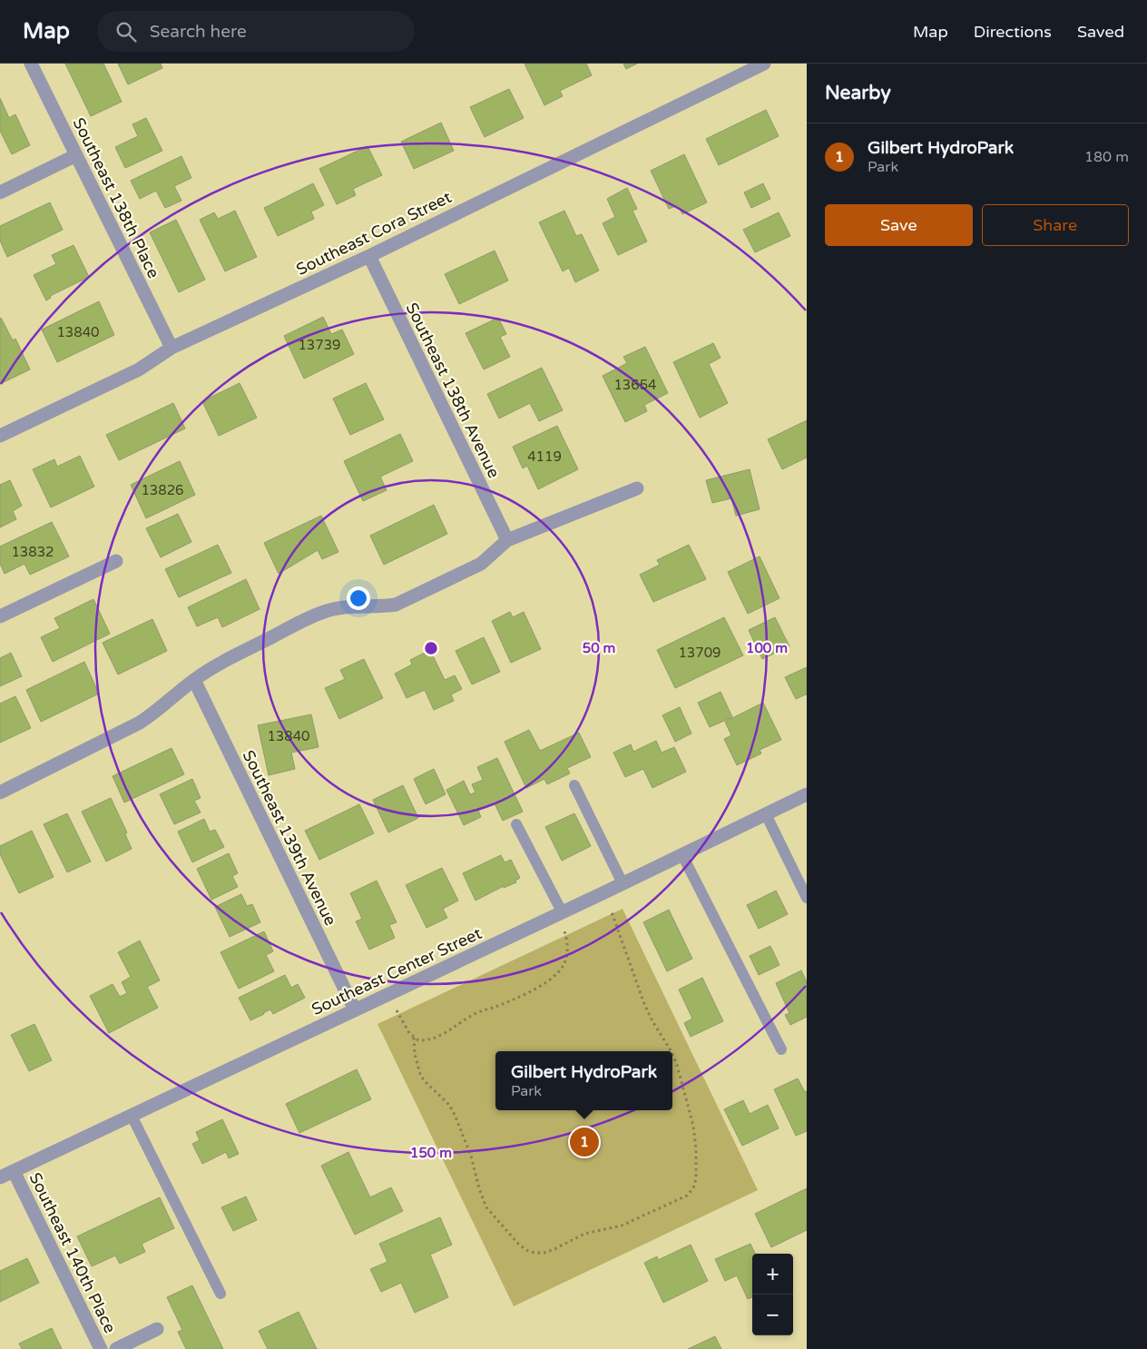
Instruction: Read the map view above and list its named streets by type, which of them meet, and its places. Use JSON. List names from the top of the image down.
{
  "streets": {
    "street": [
      "Southeast 138th Place",
      "Southeast Cora Street",
      "Southeast 138th Avenue",
      "Southeast 139th Avenue",
      "Southeast Center Street",
      "Southeast 140th Place"
    ]
  },
  "crossings": [
    ["Southeast 138th Place", "Southeast Cora Street"],
    ["Southeast Cora Street", "Southeast 138th Avenue"],
    ["Southeast 139th Avenue", "Southeast Center Street"],
    ["Southeast Center Street", "Southeast 140th Place"]
  ],
  "house_numbers": [
    "13840",
    "13739",
    "13654",
    "4119",
    "13826",
    "13832",
    "13709",
    "13840"
  ],
  "page": {
    "header": "Map",
    "search": "Search here",
    "nav": ["Map", "Directions", "Saved"],
    "heading": "Nearby",
    "list": [
      {
        "mark": "1",
        "name": "Gilbert HydroPark",
        "note": "Park",
        "value": "180 m"
      }
    ],
    "buttons": ["Save", "Share"],
    "popup": ["Gilbert HydroPark", "Park"],
    "pins": "1",
    "map_buttons": ["+", "−"]
  },
  "rings": ["50 m", "100 m", "150 m"]
}
